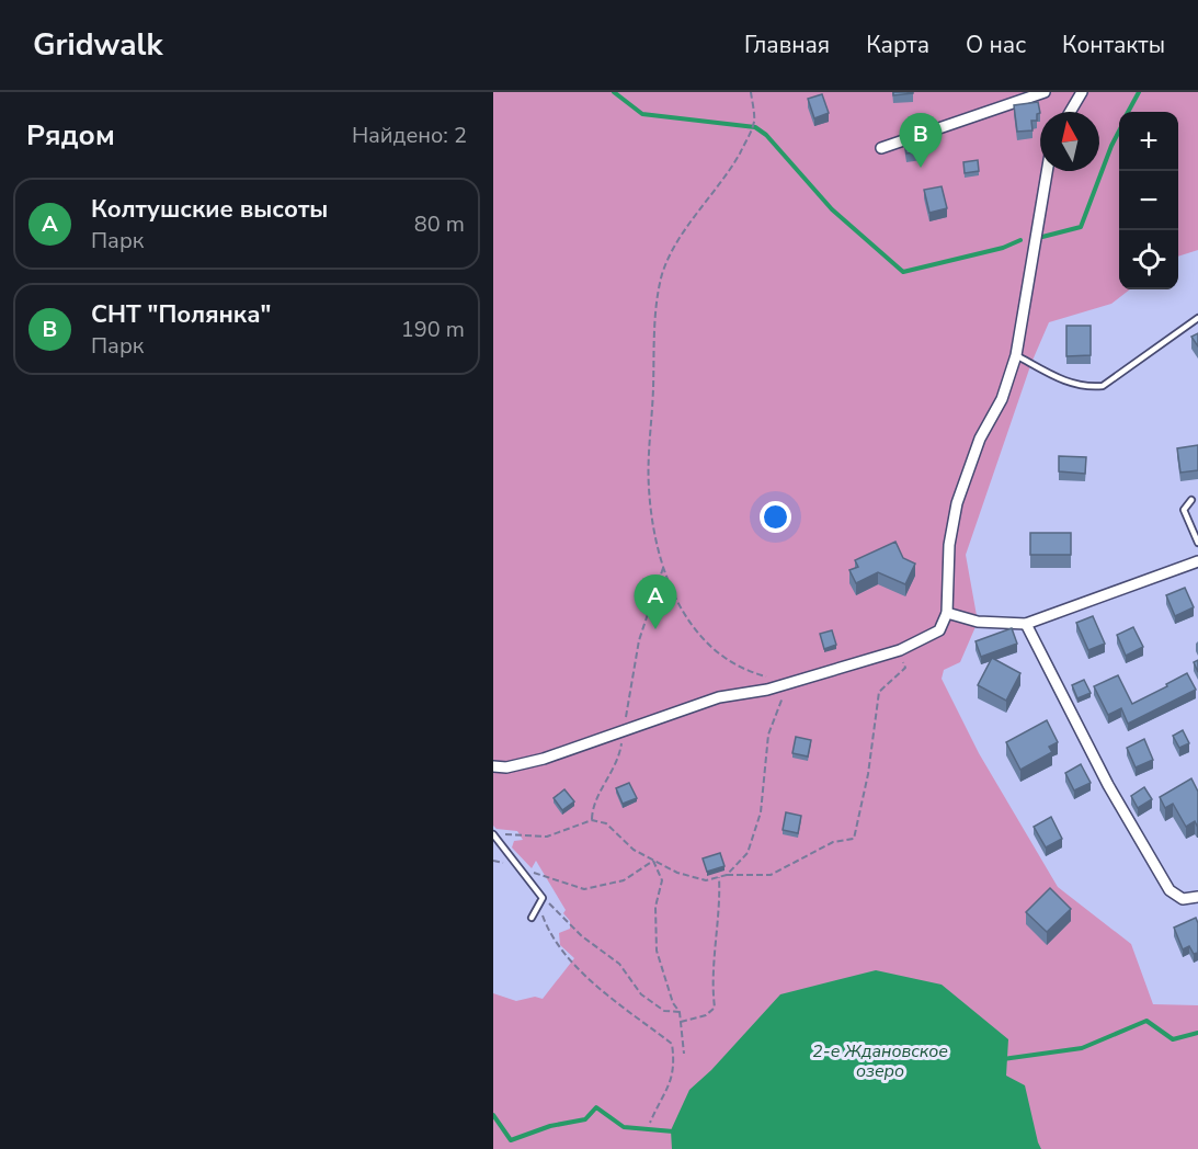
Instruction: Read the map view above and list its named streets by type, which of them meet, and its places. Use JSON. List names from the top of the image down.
{
  "water": ["2-е Ждановское озеро"],
  "north": "top",
  "page": {
    "header": "Gridwalk",
    "nav": [
      "Главная",
      "Карта",
      "О нас",
      "Контакты"
    ],
    "heading": ["Рядом", "Найдено: 2"],
    "map_buttons": ["+", "−"],
    "pins": ["B", "A"],
    "list": [
      {
        "mark": "A",
        "name": "Колтушские высоты",
        "note": "Парк",
        "value": "80 m"
      },
      {
        "mark": "B",
        "name": "СНТ \"Полянка\"",
        "note": "Парк",
        "value": "190 m"
      }
    ]
  }
}
